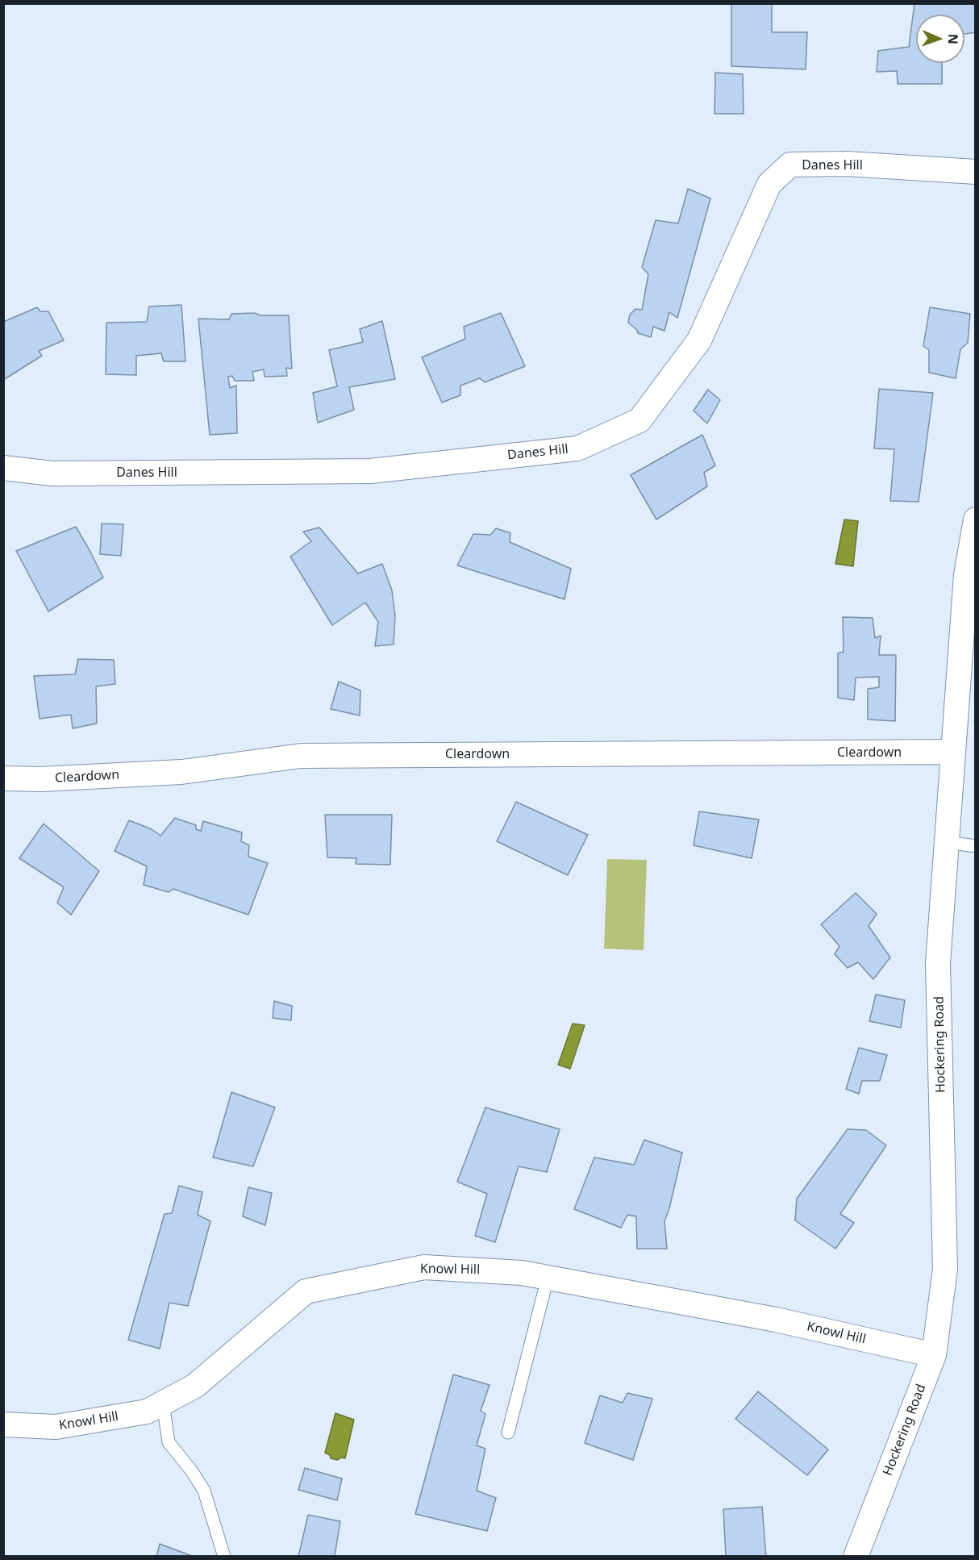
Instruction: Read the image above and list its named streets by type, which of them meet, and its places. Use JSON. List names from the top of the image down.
{
  "streets": {
    "street": [
      "Danes Hill",
      "Cleardown",
      "Hockering Road",
      "Knowl Hill"
    ]
  },
  "crossings": [
    ["Cleardown", "Hockering Road"],
    ["Hockering Road", "Knowl Hill"]
  ],
  "north": "right"
}
